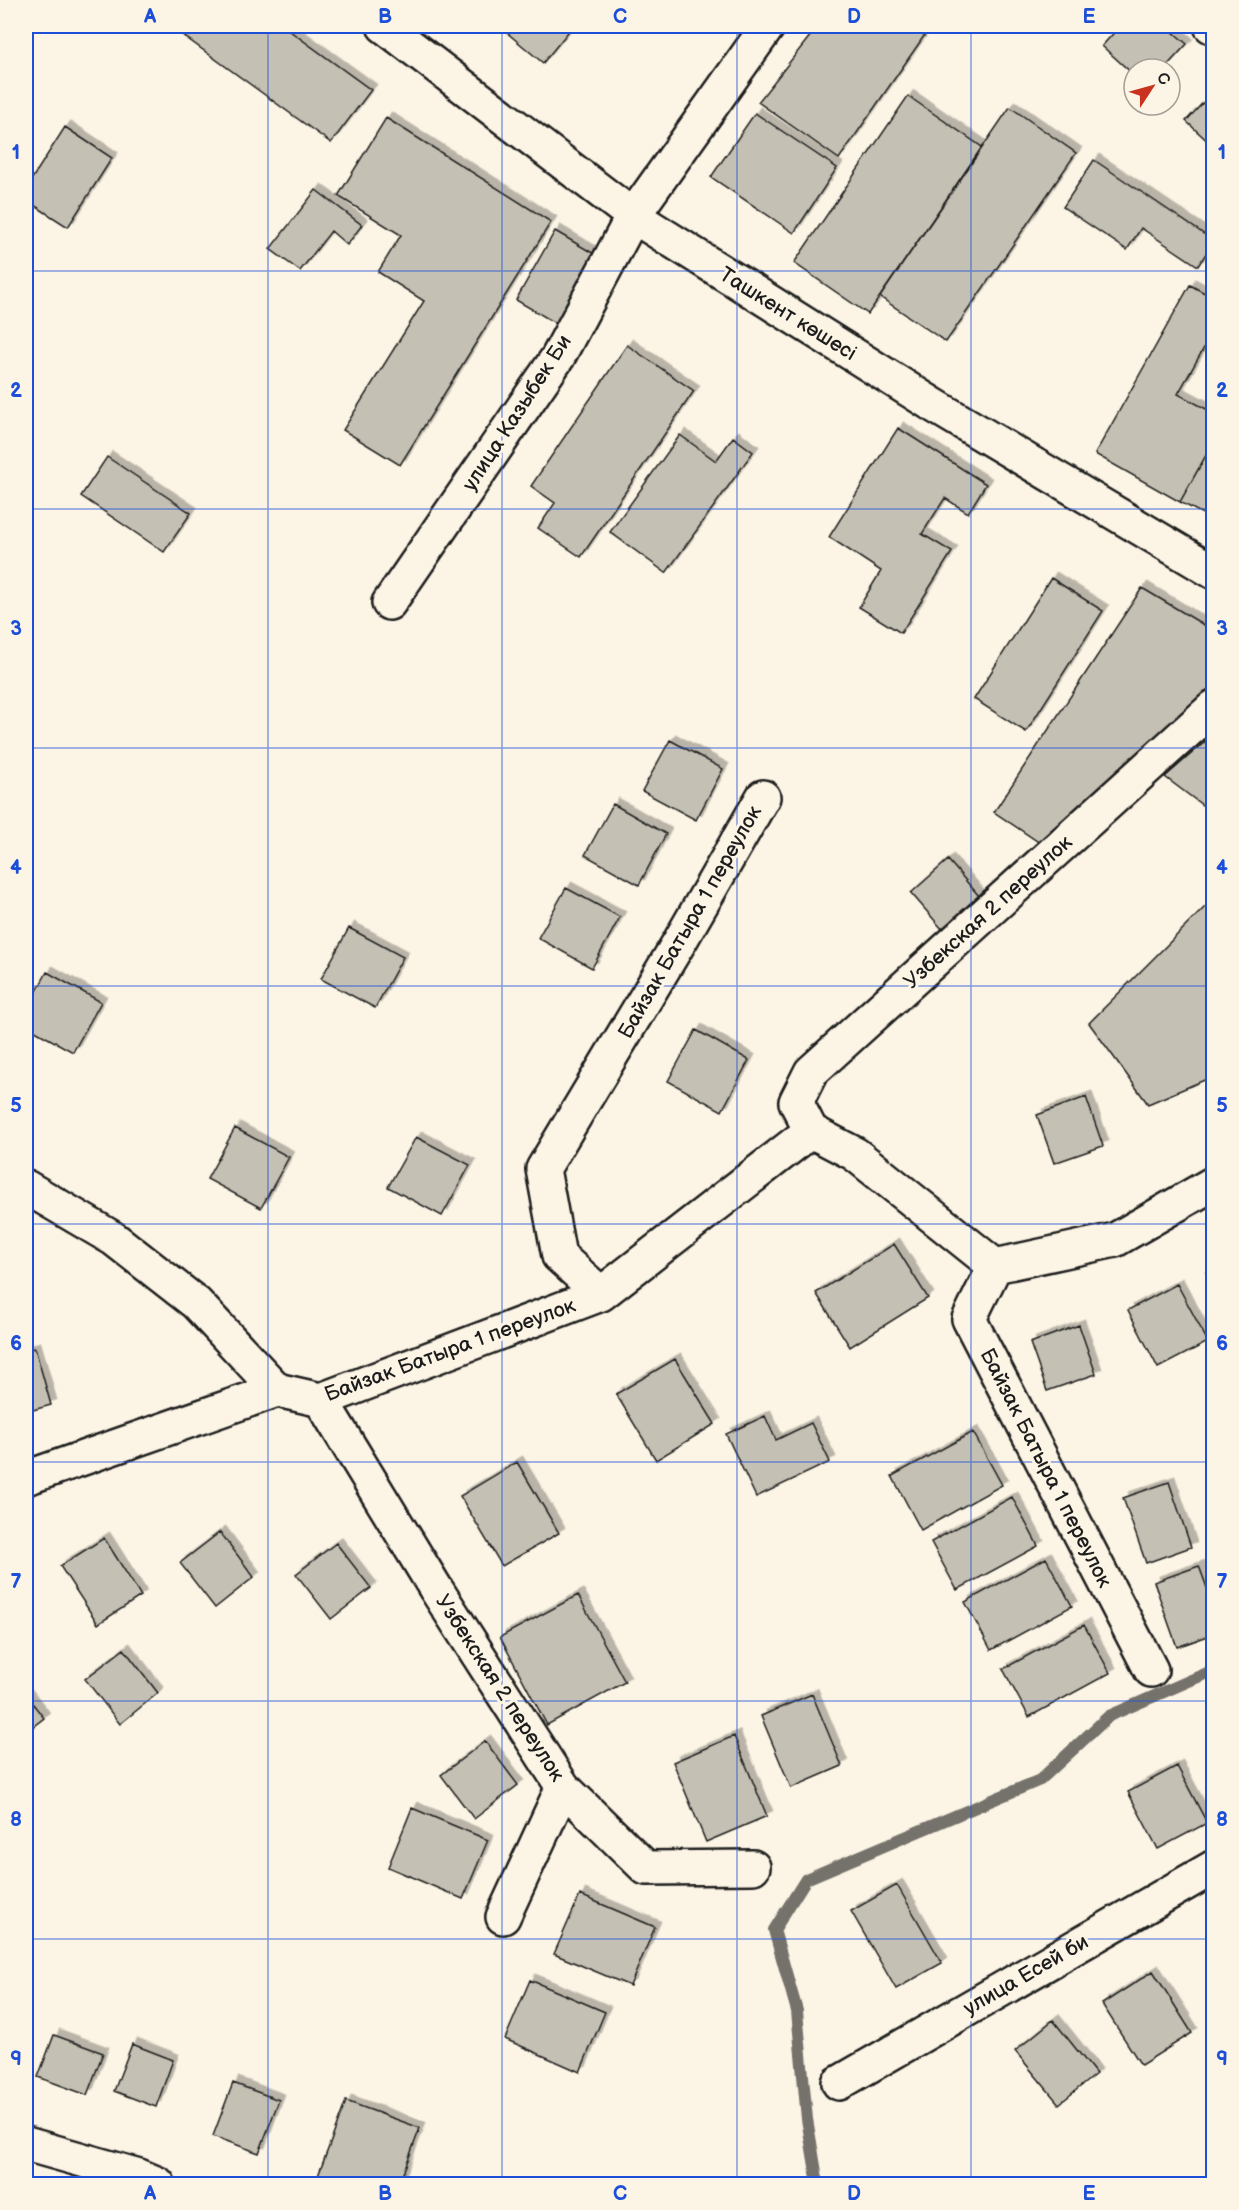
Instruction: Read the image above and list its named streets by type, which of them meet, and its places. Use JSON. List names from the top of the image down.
{
  "streets": {
    "street": [
      "Ташкент көшесі",
      "улица Казыбек Би",
      "Узбекская 2 переулок",
      "Байзак Батыра 1 переулок",
      "улица Есей би"
    ]
  },
  "crossings": [
    ["Ташкент көшесі", "улица Казыбек Би"],
    ["Узбекская 2 переулок", "Байзак Батыра 1 переулок"]
  ],
  "north": "top right",
  "grid": {
    "columns": [
      "A",
      "B",
      "C",
      "D",
      "E"
    ],
    "rows": [
      "1",
      "2",
      "3",
      "4",
      "5",
      "6",
      "7",
      "8",
      "9"
    ]
  }
}
